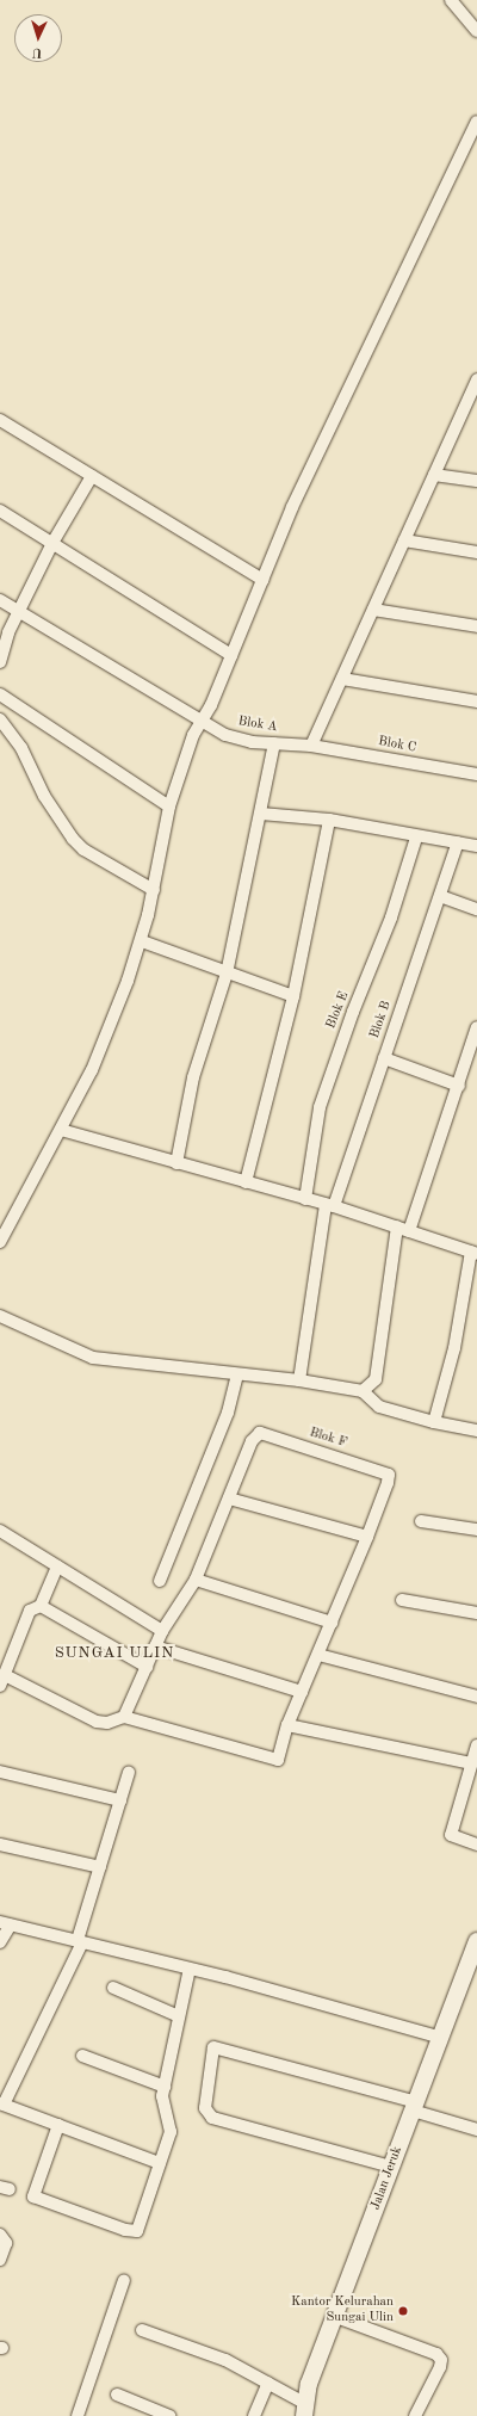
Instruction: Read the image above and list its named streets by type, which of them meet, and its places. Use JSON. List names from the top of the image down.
{
  "streets": {
    "street": [
      "Blok A",
      "Blok C",
      "Blok E",
      "Blok B",
      "Blok F",
      "Jalan Jeruk"
    ]
  },
  "crossings": [
    ["Blok A", "Blok C"]
  ],
  "districts": ["SUNGAI ULIN"],
  "places": ["Kantor Kelurahan Sungai Ulin"],
  "north": "bottom"
}
